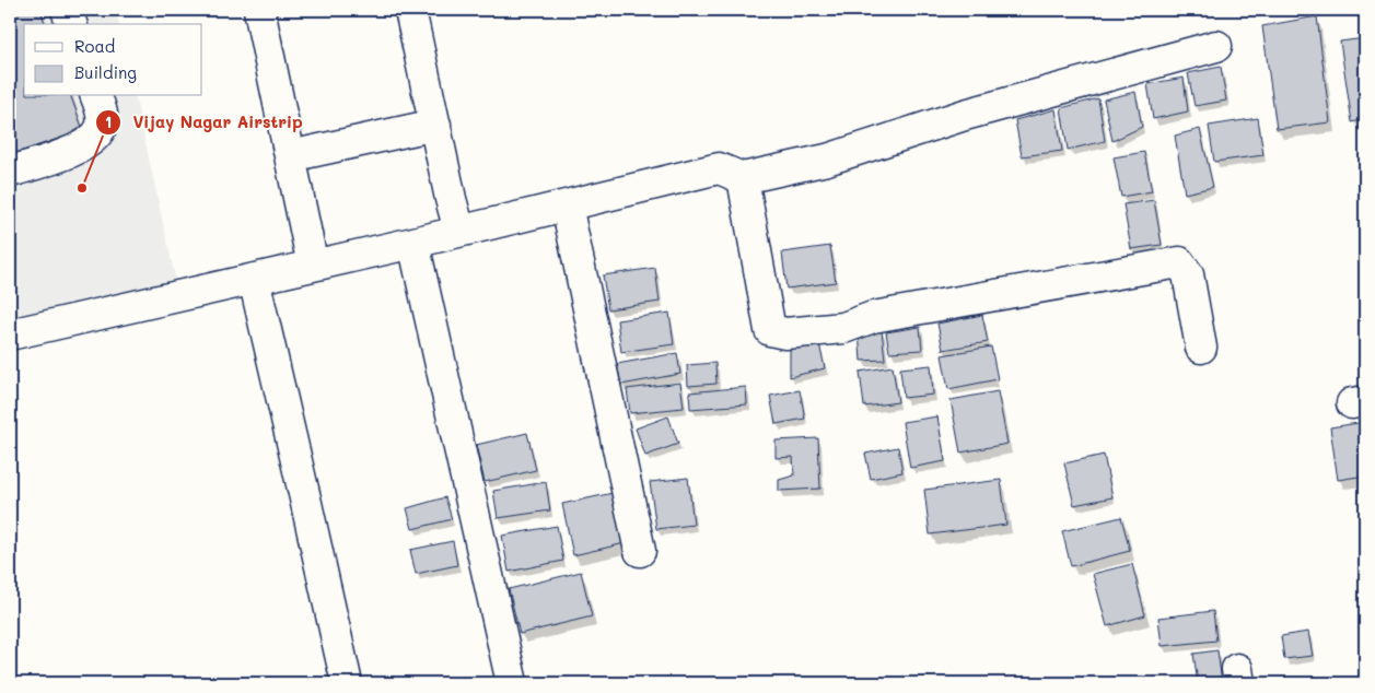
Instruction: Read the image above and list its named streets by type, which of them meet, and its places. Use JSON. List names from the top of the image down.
{
  "places": ["Vijay Nagar Airstrip"],
  "legend": ["Road", "Building"]
}
